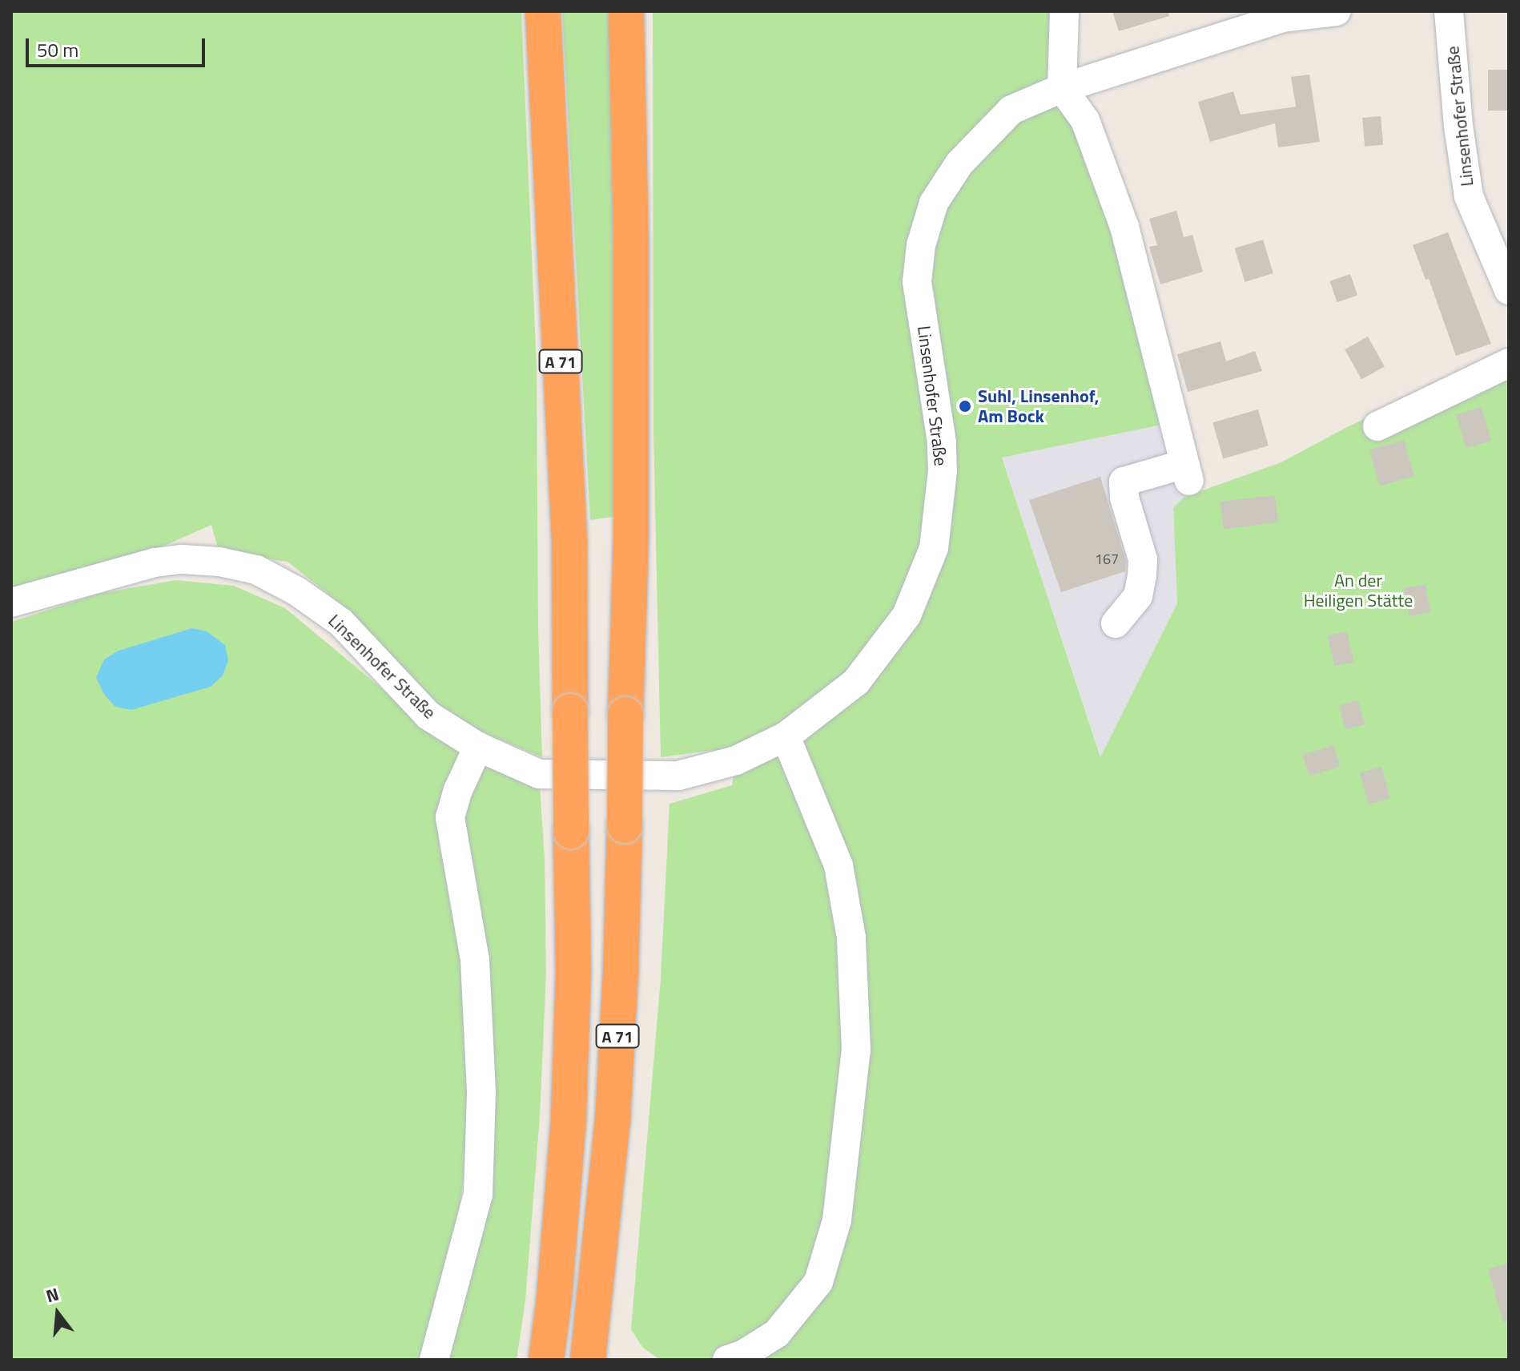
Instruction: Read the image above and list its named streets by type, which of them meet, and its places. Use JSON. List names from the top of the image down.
{
  "streets": {
    "highway": ["A 71"],
    "street": ["Linsenhofer Straße"]
  },
  "parks": ["An der Heiligen Stätte"],
  "places": ["Suhl, Linsenhof, Am Bock"],
  "house_numbers": ["167"],
  "scale_bar": "50 m",
  "north": "top"
}
